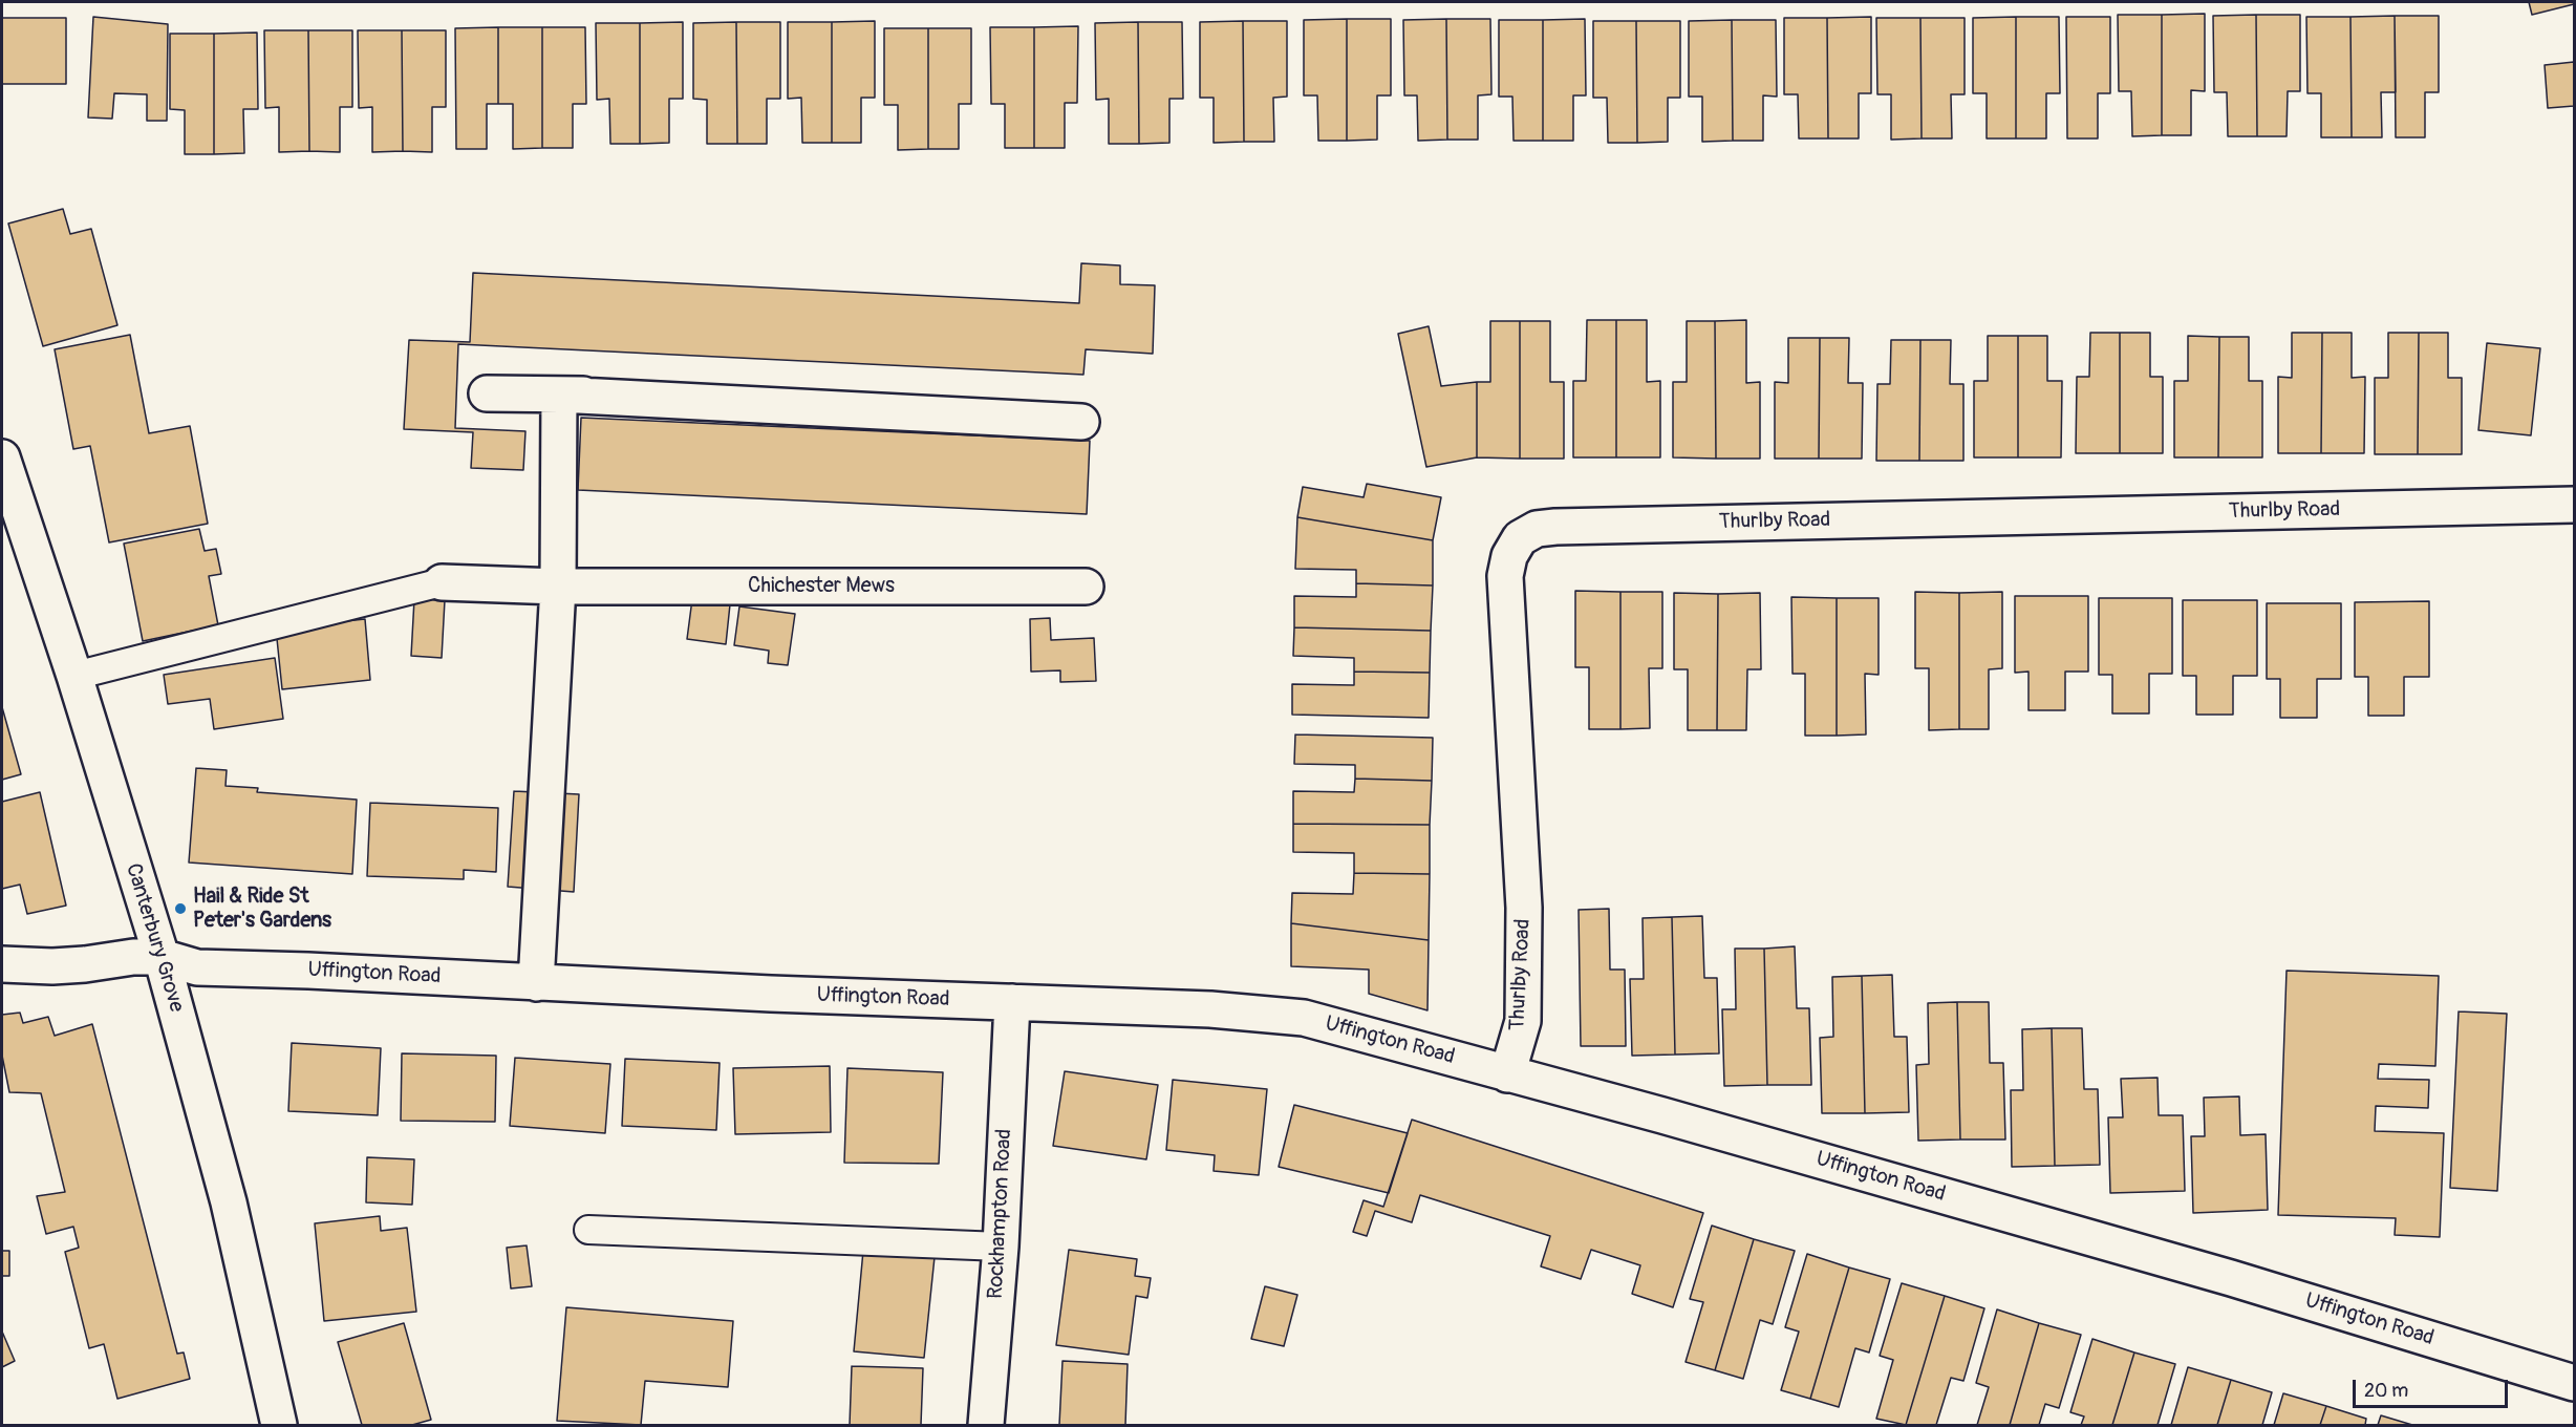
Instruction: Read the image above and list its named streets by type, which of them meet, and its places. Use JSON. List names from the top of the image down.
{
  "streets": {
    "street": [
      "Thurlby Road",
      "Chichester Mews",
      "Canterbury Grove",
      "Uffington Road",
      "Rockhampton Road"
    ]
  },
  "crossings": [
    ["Thurlby Road", "Uffington Road"],
    ["Canterbury Grove", "Uffington Road"],
    ["Uffington Road", "Rockhampton Road"]
  ],
  "places": ["Hail & Ride St Peter's Gardens"],
  "scale_bar": "20 m"
}
